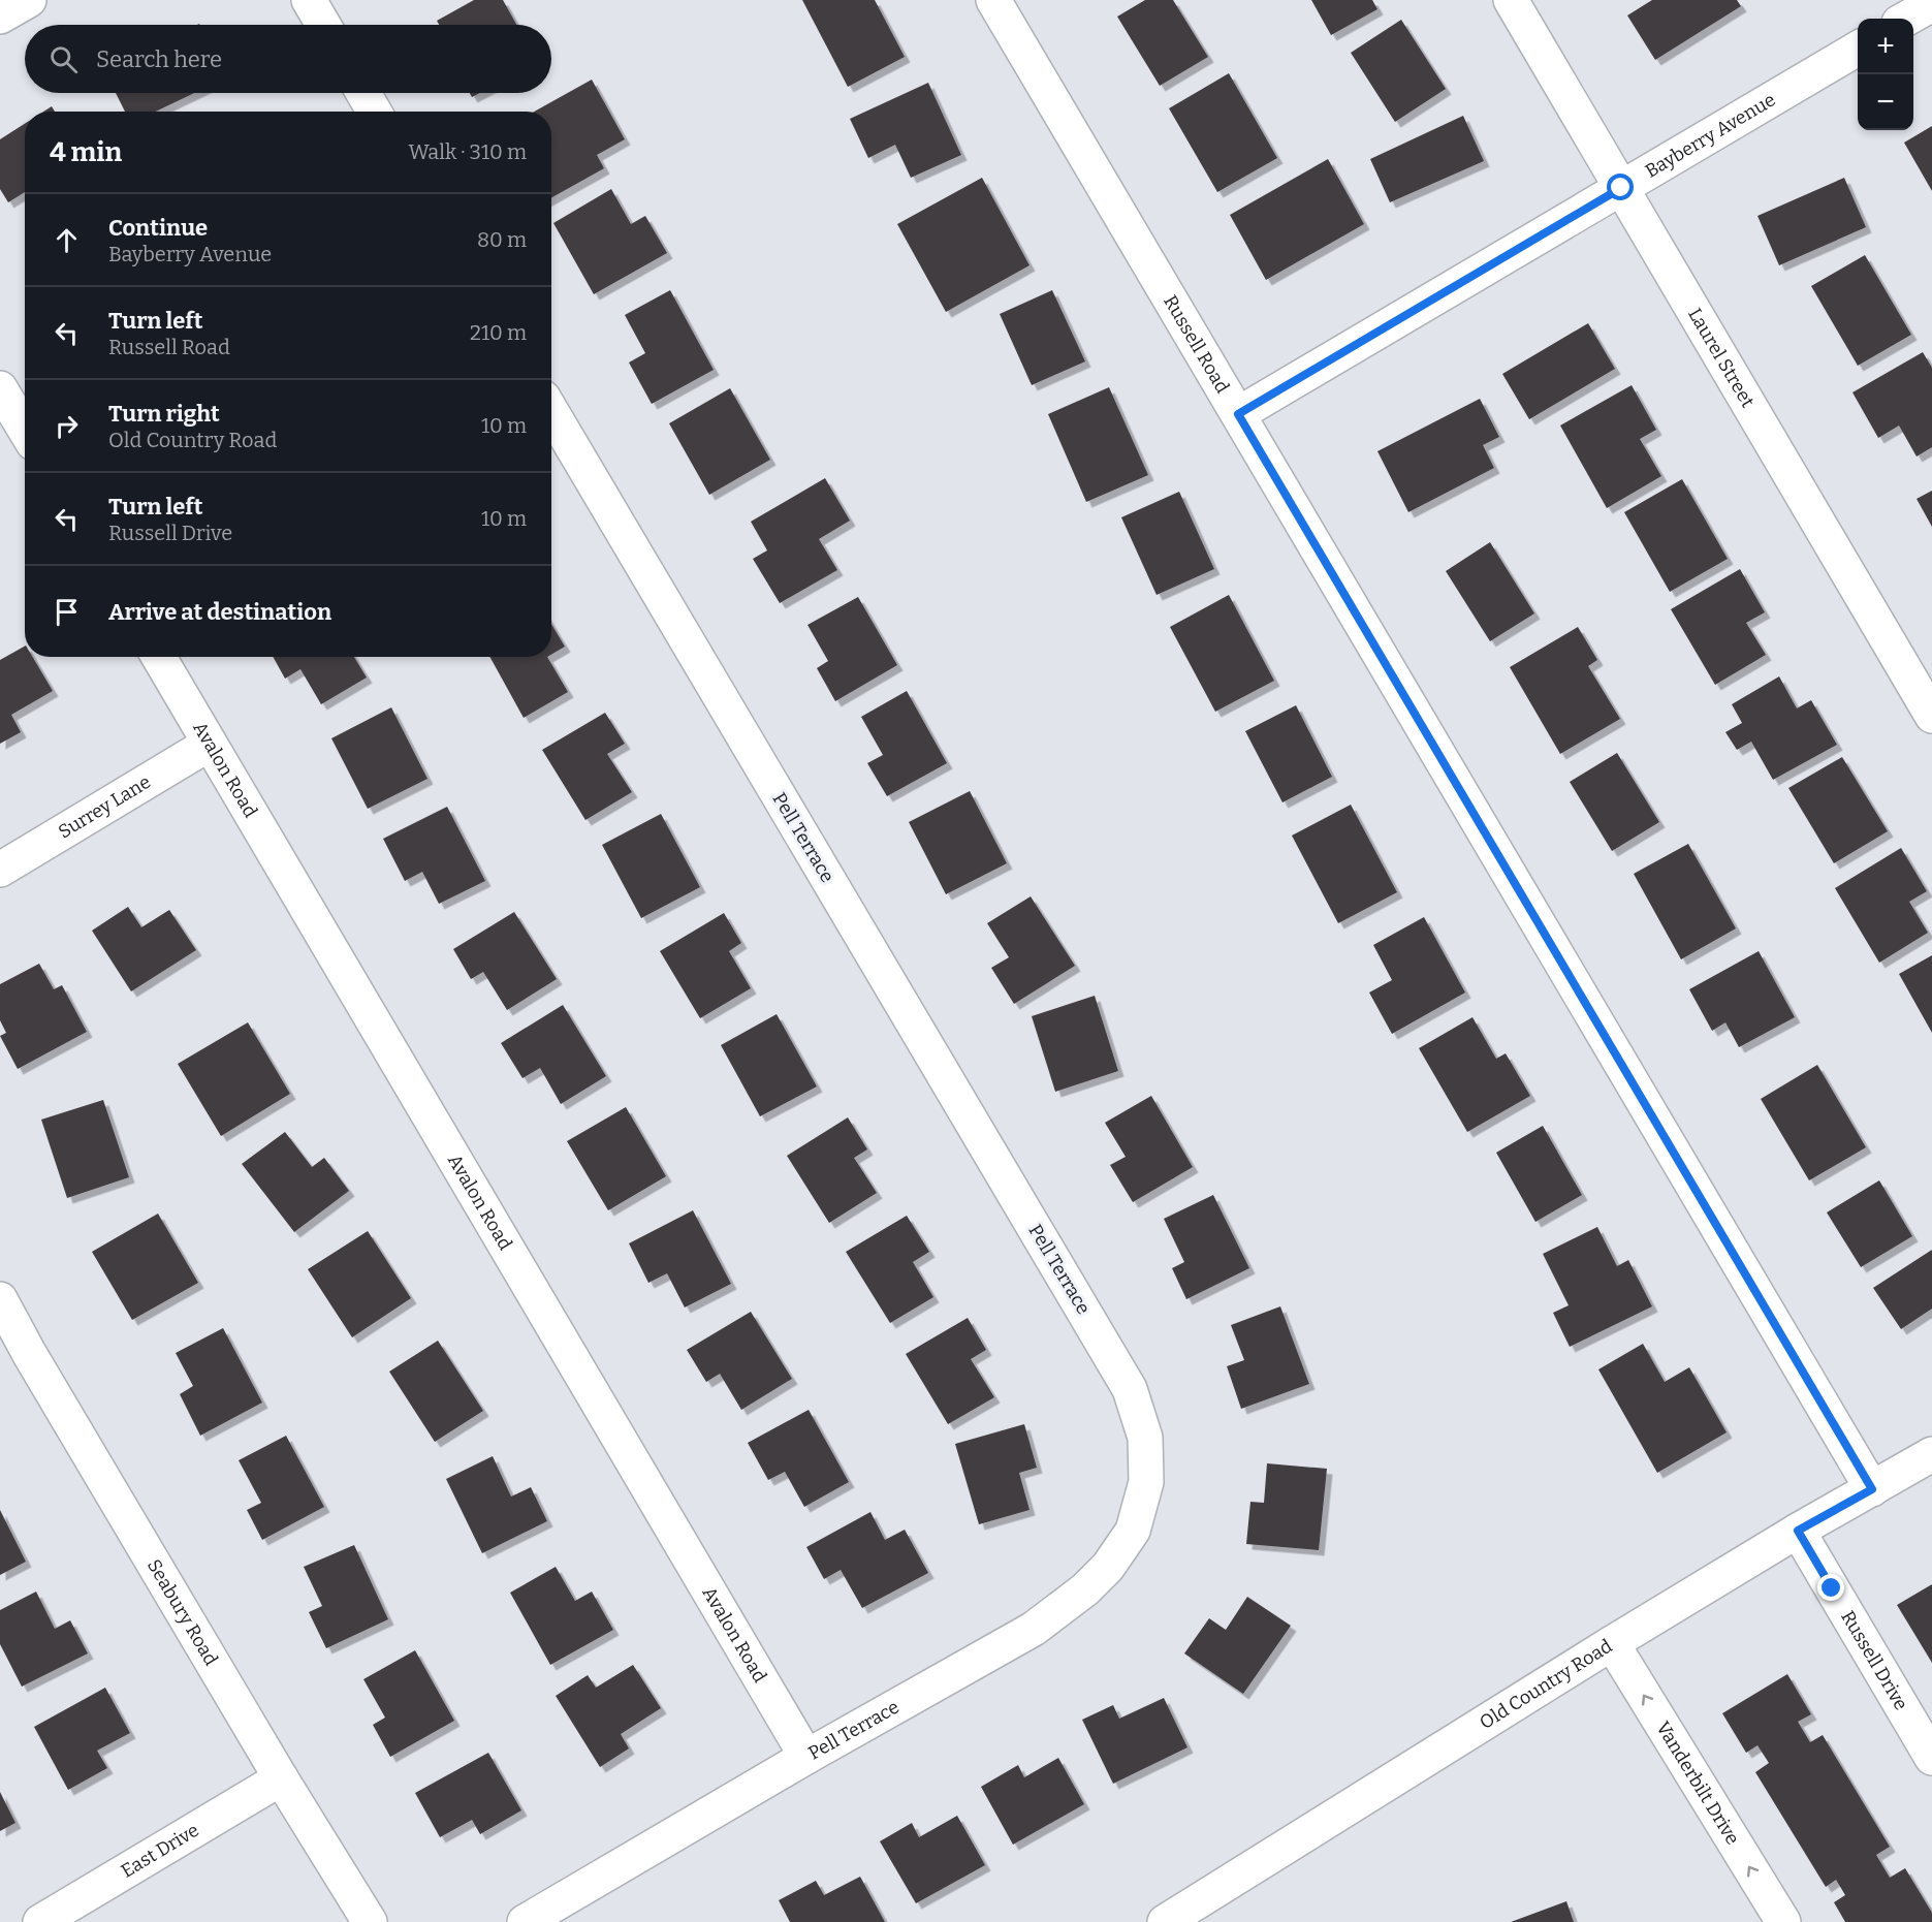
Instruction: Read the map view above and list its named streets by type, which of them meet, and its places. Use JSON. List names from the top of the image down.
{
  "streets": {
    "street": [
      "Bayberry Avenue",
      "Russell Road",
      "Laurel Street",
      "Avalon Road",
      "Surrey Lane",
      "Pell Terrace",
      "Seabury Road",
      "Russell Drive",
      "Old Country Road",
      "Vanderbilt Drive",
      "East Drive"
    ]
  },
  "crossings": [
    ["Bayberry Avenue", "Russell Road"],
    ["Bayberry Avenue", "Laurel Street"],
    ["Russell Road", "Old Country Road"],
    ["Avalon Road", "Surrey Lane"],
    ["Avalon Road", "Pell Terrace"],
    ["Seabury Road", "East Drive"],
    ["Russell Drive", "Old Country Road"],
    ["Old Country Road", "Vanderbilt Drive"]
  ],
  "one_way": ["Vanderbilt Drive"],
  "page": {
    "map_buttons": ["+", "−"],
    "search": "Search here",
    "heading": ["4 min", "Walk · 310 m"],
    "list": [
      ["Continue", "Bayberry Avenue", "80 m"],
      ["Turn left", "Russell Road", "210 m"],
      ["Turn right", "Old Country Road", "10 m"],
      ["Turn left", "Russell Drive", "10 m"],
      "Arrive at destination"
    ]
  }
}
